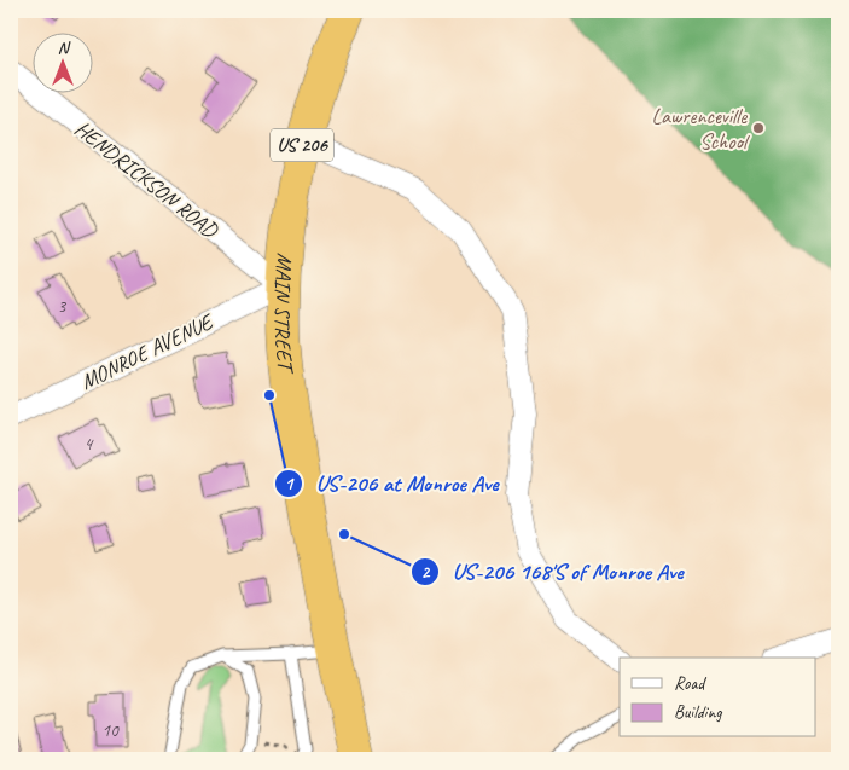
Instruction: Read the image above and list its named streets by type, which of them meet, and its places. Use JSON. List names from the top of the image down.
{
  "streets": {
    "highway": ["US 206", "MAIN STREET"],
    "street": ["HENDRICKSON ROAD", "MONROE AVENUE"]
  },
  "crossings": [
    ["HENDRICKSON ROAD", "MAIN STREET"],
    ["HENDRICKSON ROAD", "MONROE AVENUE"],
    ["MAIN STREET", "MONROE AVENUE"]
  ],
  "places": ["Lawrenceville School", "US-206 at Monroe Ave", "US-206 168'S of Monroe Ave"],
  "house_numbers": ["3", "4", "10"],
  "legend": ["Road", "Building"],
  "north": "top"
}
